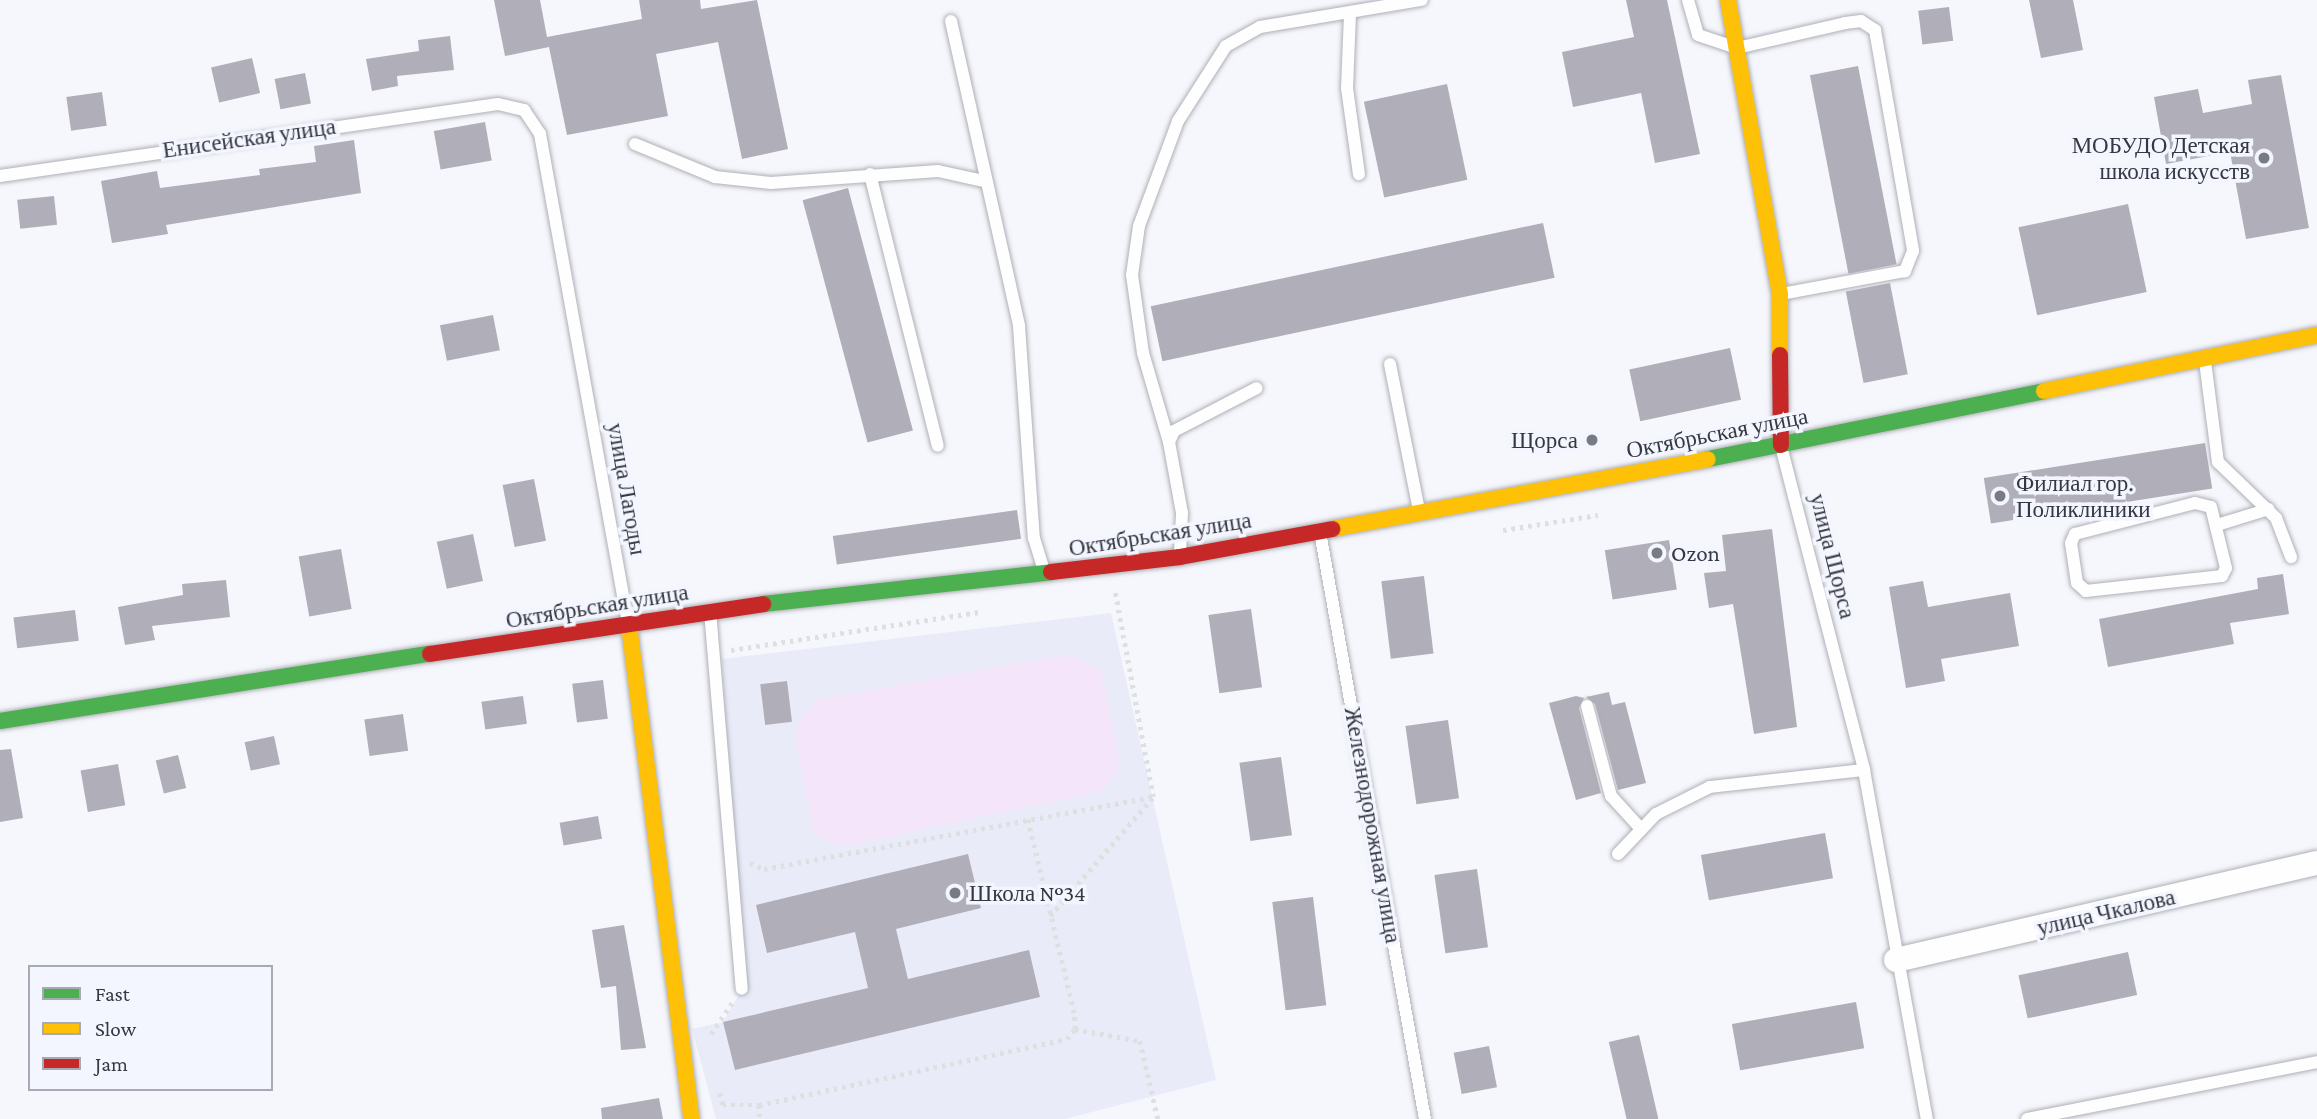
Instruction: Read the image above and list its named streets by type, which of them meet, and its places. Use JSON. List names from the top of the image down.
{
  "streets": {
    "main road": ["Октябрьская улица", "улица Лагоды", "улица Щорса"],
    "street": ["улица Чкалова"],
    "lane": ["Енисейская улица", "Железнодорожная улица"]
  },
  "crossings": [
    ["Енисейская улица", "улица Лагоды"],
    ["Октябрьская улица", "улица Лагоды"],
    ["Октябрьская улица", "улица Щорса"],
    ["Октябрьская улица", "Железнодорожная улица"],
    ["улица Щорса", "улица Чкалова"]
  ],
  "places": [
    "МОБУДО Детская школа искусcтв",
    "Щорса",
    "Филиал гор. Поликлиники",
    "Ozon",
    "Школа №34"
  ],
  "legend": ["Fast", "Slow", "Jam"]
}
